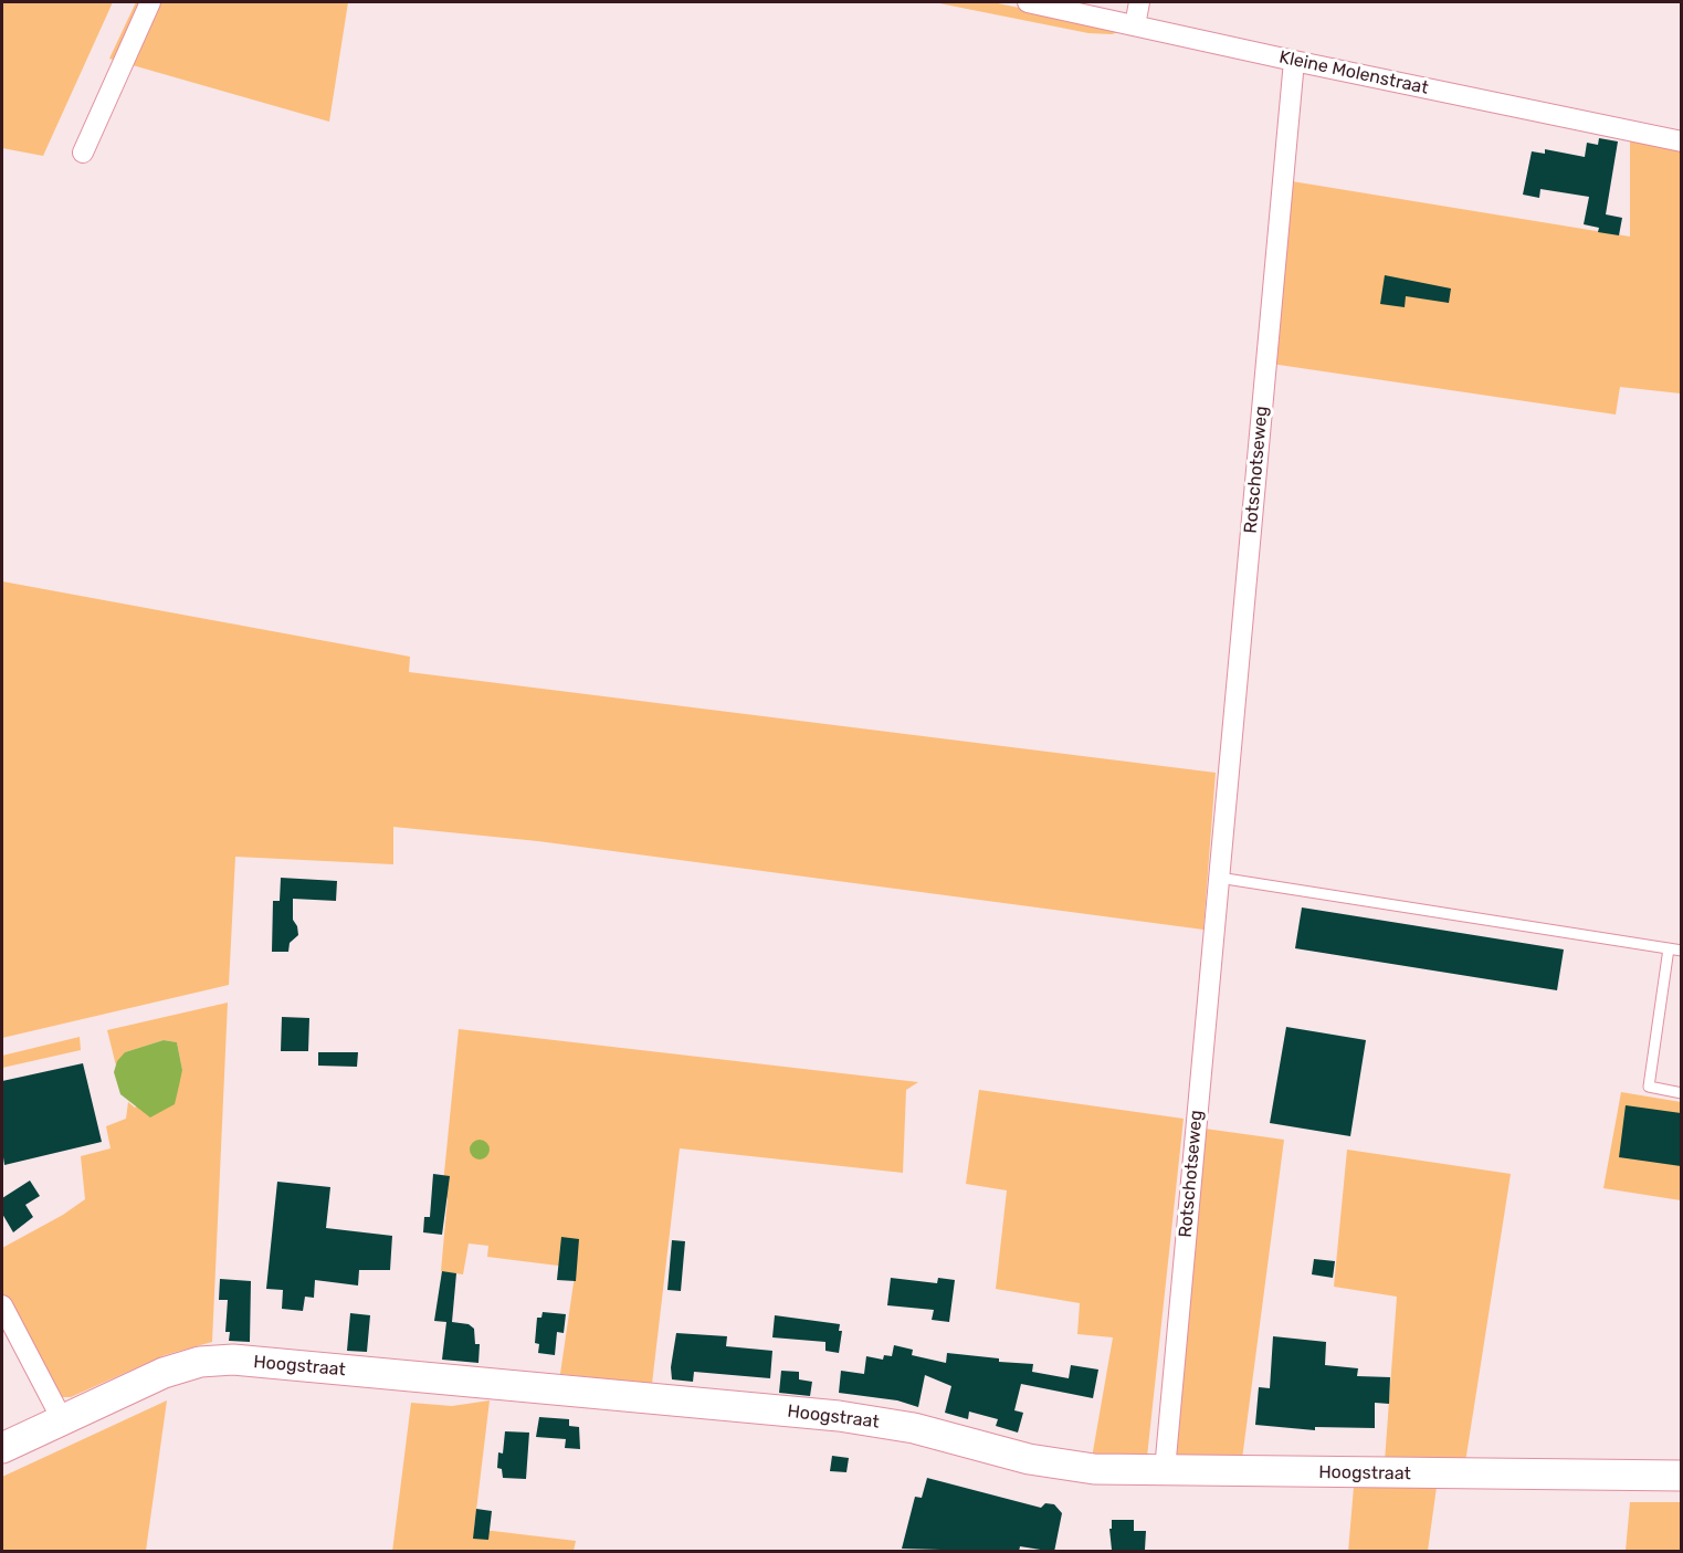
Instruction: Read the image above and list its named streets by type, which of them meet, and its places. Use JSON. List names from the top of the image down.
{
  "streets": {
    "street": ["Kleine Molenstraat", "Rotschotseweg", "Hoogstraat"]
  },
  "crossings": [
    ["Kleine Molenstraat", "Rotschotseweg"],
    ["Rotschotseweg", "Hoogstraat"]
  ]
}
